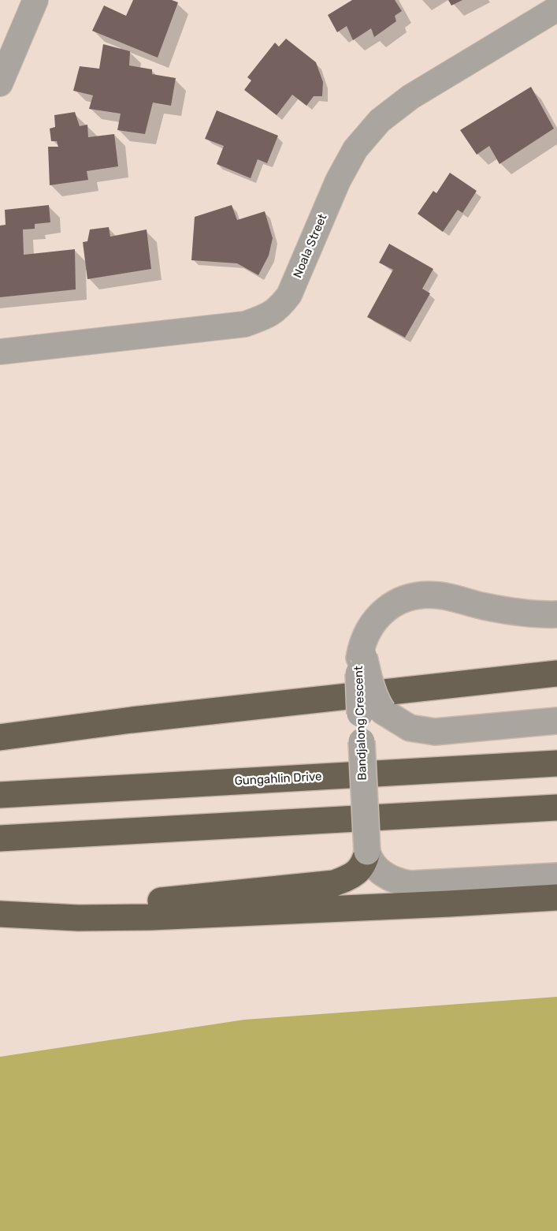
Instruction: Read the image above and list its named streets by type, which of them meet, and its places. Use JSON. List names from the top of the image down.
{
  "streets": {
    "highway": ["Gungahlin Drive"],
    "street": ["Noala Street", "Bandjalong Crescent"]
  }
}
